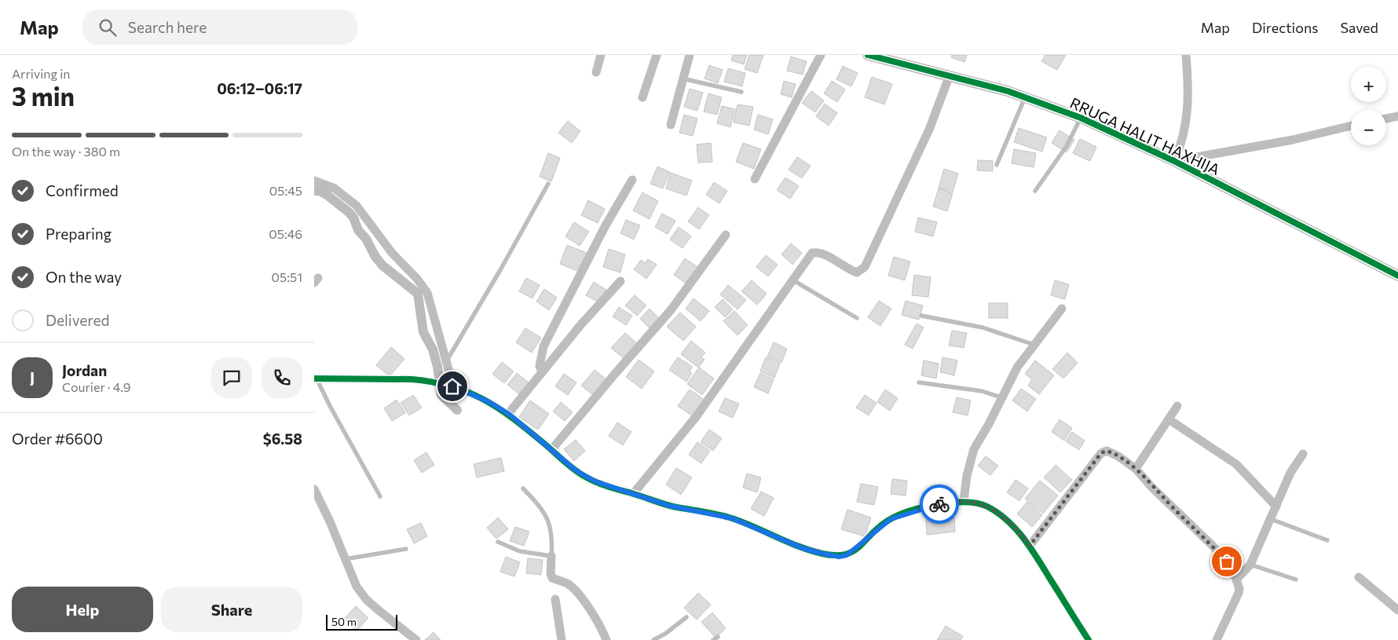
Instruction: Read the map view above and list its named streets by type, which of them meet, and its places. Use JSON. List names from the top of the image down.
{
  "streets": {
    "street": ["RRUGA HALIT HAXHIJA"]
  },
  "scale_bar": "50 m",
  "page": {
    "header": "Map",
    "search": "Search here",
    "nav": ["Map", "Directions", "Saved"],
    "heading": ["3 min", "Arriving in", "06:12–06:17"],
    "panel": [
      "Jordan",
      "Courier · 4.9",
      "Order #6600",
      "$6.58"
    ],
    "map_buttons": ["+", "−"],
    "bar": "On the way · 380 m",
    "list": [
      ["Confirmed", "05:45"],
      ["Preparing", "05:46"],
      ["On the way", "05:51"],
      "Delivered"
    ],
    "round": "J",
    "buttons": ["Help", "Share"],
    "scale": "50 m"
  }
}
